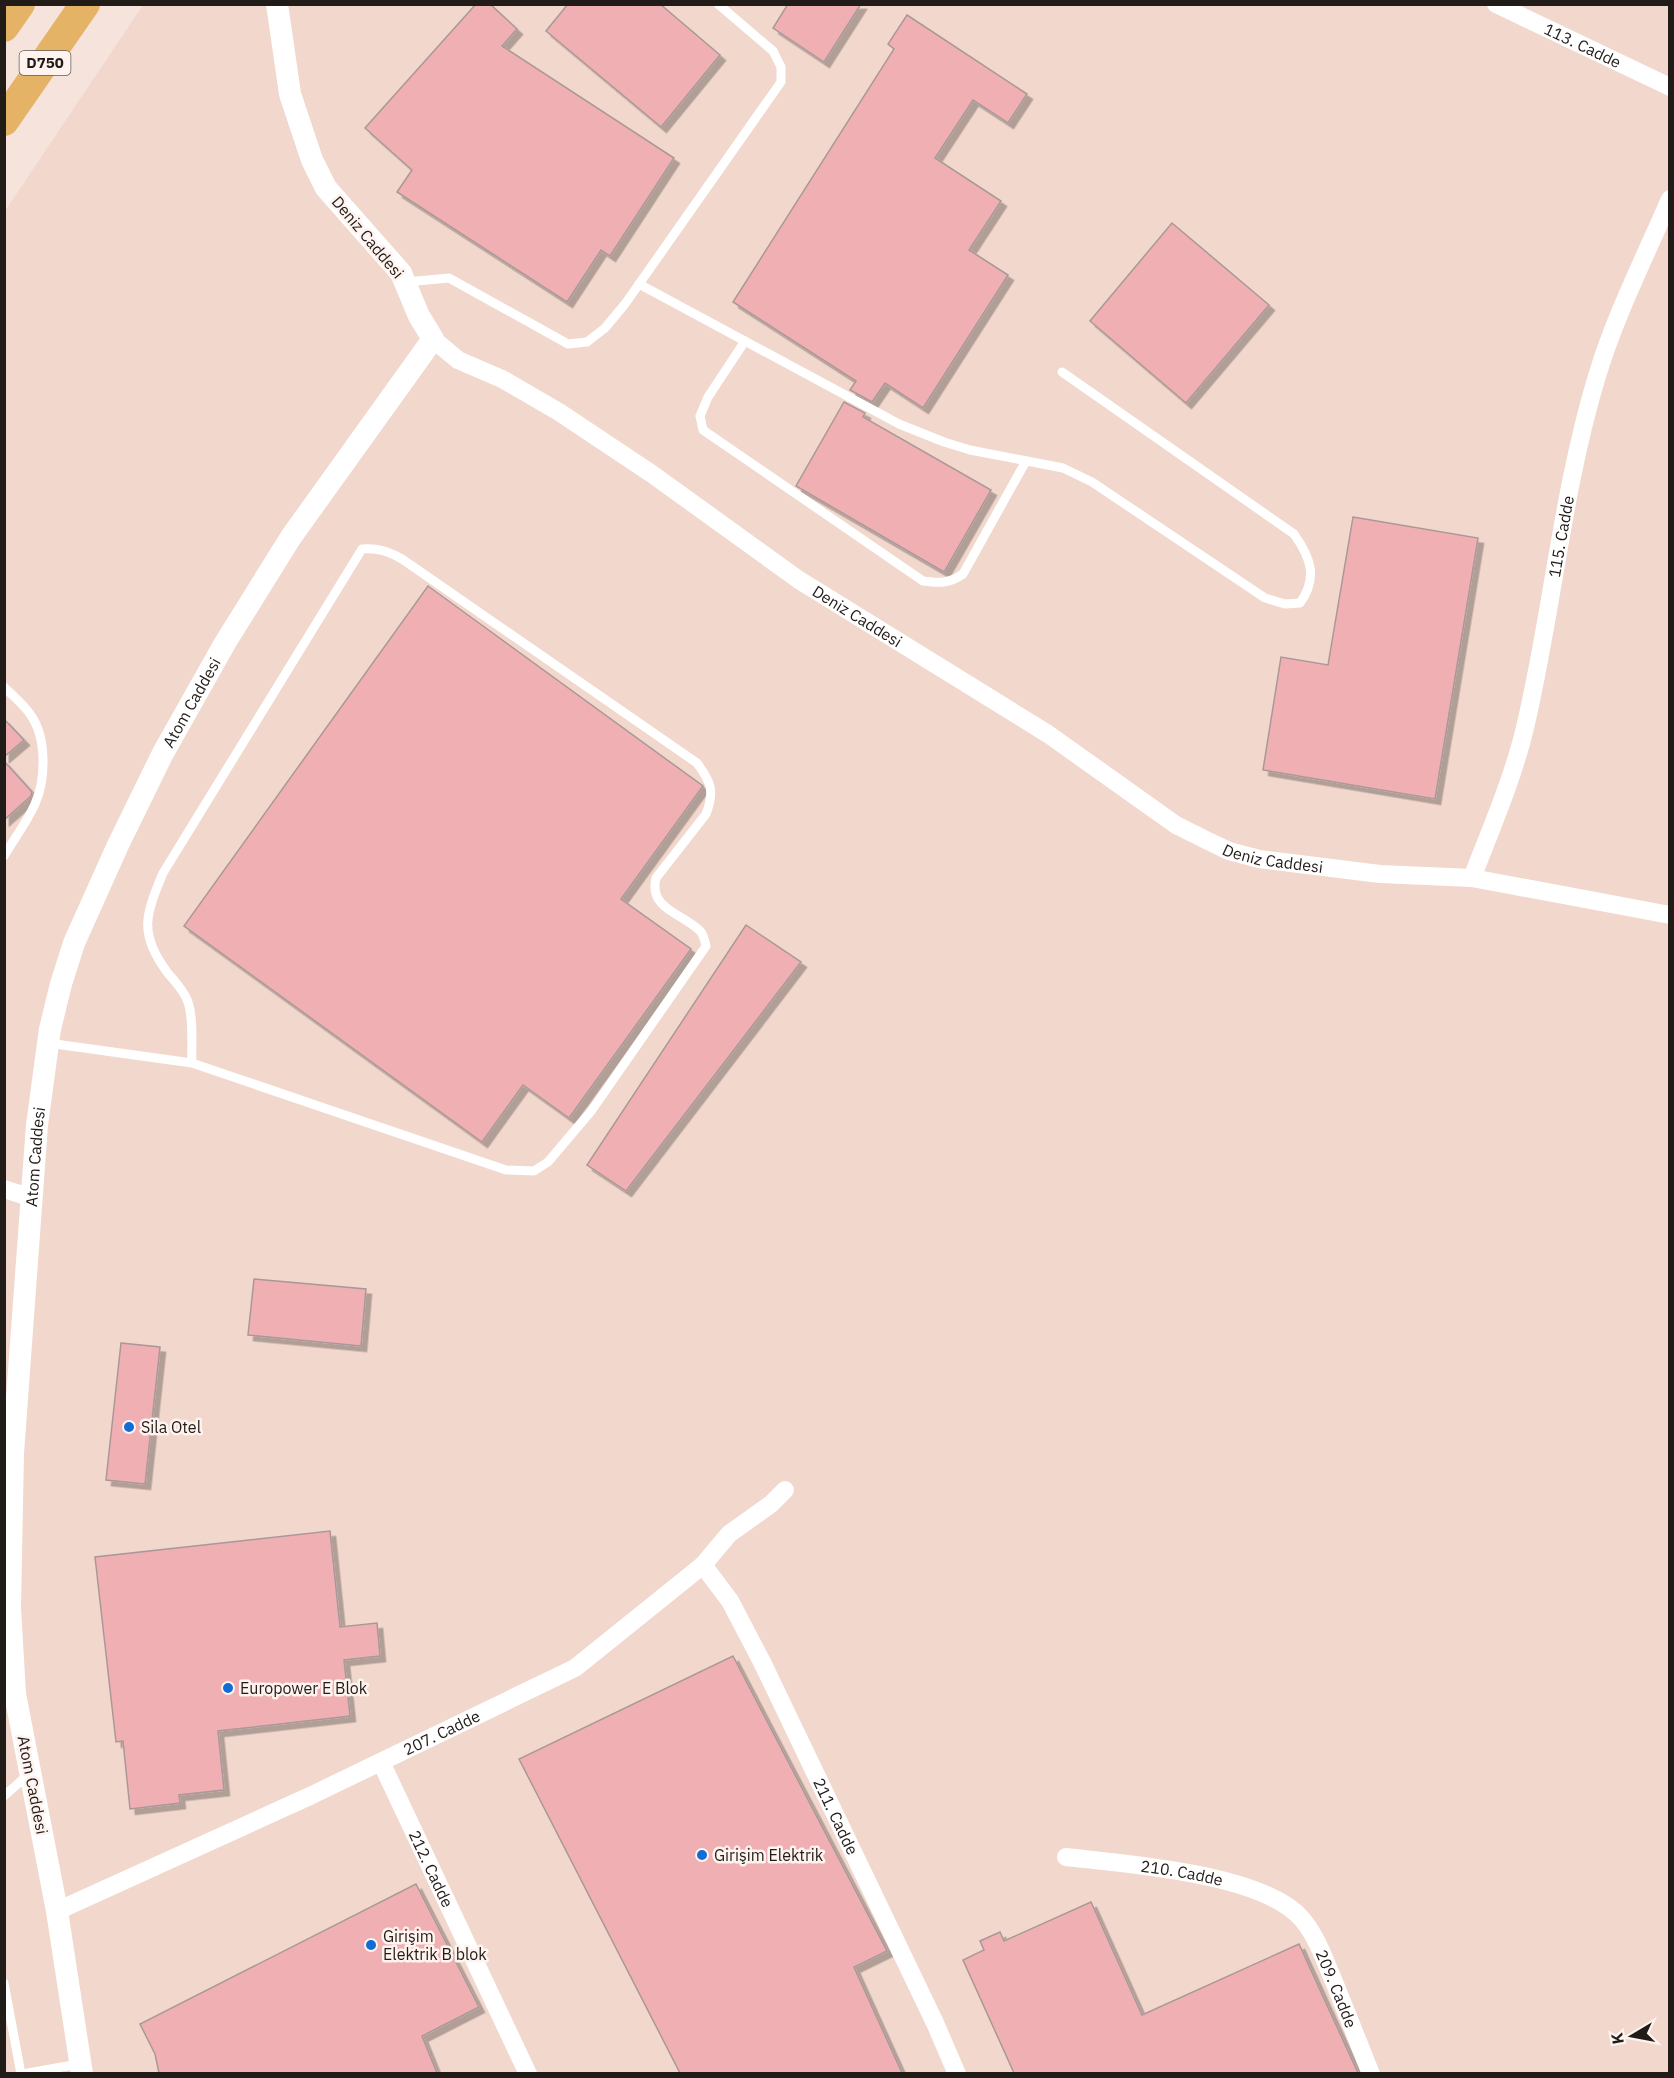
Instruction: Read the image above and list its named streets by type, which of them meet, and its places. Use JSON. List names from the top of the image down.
{
  "streets": {
    "highway": ["D750"],
    "street": [
      "113. Cadde",
      "Deniz Caddesi",
      "115. Cadde",
      "Atom Caddesi",
      "207. Cadde",
      "211. Cadde",
      "212. Cadde",
      "210. Cadde",
      "209. Cadde"
    ]
  },
  "crossings": [
    ["Deniz Caddesi", "115. Cadde"],
    ["Deniz Caddesi", "Atom Caddesi"],
    ["Atom Caddesi", "207. Cadde"],
    ["207. Cadde", "211. Cadde"],
    ["207. Cadde", "212. Cadde"],
    ["210. Cadde", "209. Cadde"]
  ],
  "places": [
    "Sila Otel",
    "Europower E Blok",
    "Girişim Elektrik",
    "Girişim Elektrik B blok"
  ],
  "north": "left"
}
